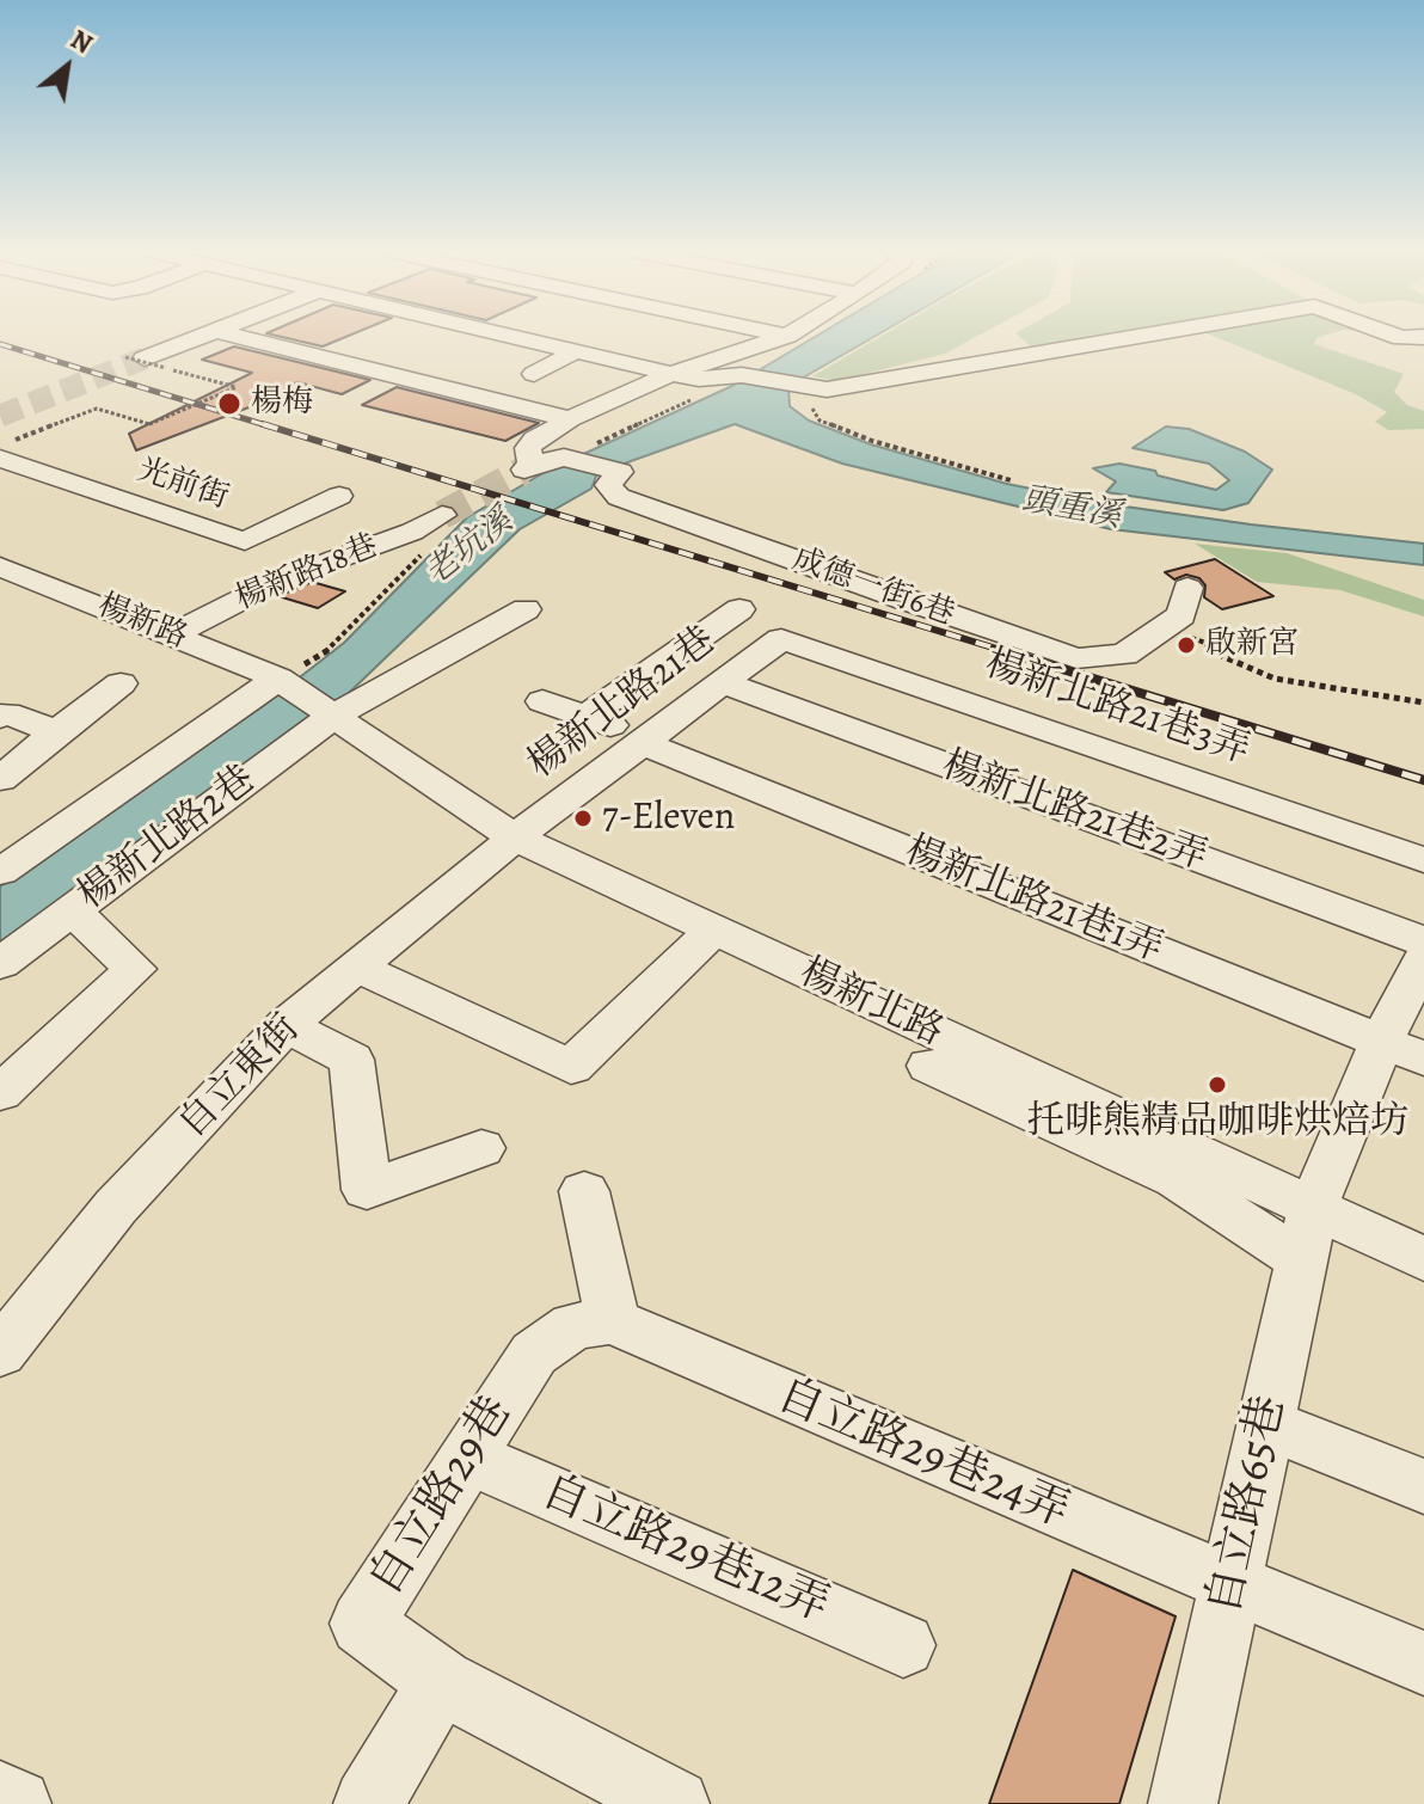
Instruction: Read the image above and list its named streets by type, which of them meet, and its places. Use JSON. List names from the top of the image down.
{
  "streets": {
    "street": [
      "光前街",
      "楊新路18巷",
      "成德一街6巷",
      "楊新路",
      "楊新北路21巷",
      "楊新北路21巷3弄",
      "楊新北路21巷2弄",
      "楊新北路2巷",
      "楊新北路21巷1弄",
      "楊新北路",
      "自立東街",
      "自立路29巷24弄",
      "自立路29巷",
      "自立路65巷",
      "自立路29巷12弄"
    ]
  },
  "crossings": [
    ["楊新路18巷", "楊新路"],
    ["楊新路", "楊新北路2巷"],
    ["楊新路", "楊新北路"],
    ["楊新北路21巷", "楊新北路21巷3弄"],
    ["楊新北路21巷", "楊新北路21巷2弄"],
    ["楊新北路21巷", "楊新北路21巷1弄"],
    ["楊新北路21巷", "楊新北路"],
    ["楊新北路21巷", "自立東街"],
    ["楊新北路2巷", "楊新北路"],
    ["楊新北路21巷1弄", "自立路65巷"],
    ["楊新北路", "自立東街"],
    ["楊新北路", "自立路65巷"],
    ["自立路29巷24弄", "自立路29巷"],
    ["自立路29巷24弄", "自立路65巷"],
    ["自立路29巷", "自立路29巷12弄"]
  ],
  "water": ["頭重溪", "老坑溪"],
  "places": [
    "楊梅",
    "啟新宮",
    "7-Eleven",
    "托啡熊精品咖啡烘焙坊"
  ],
  "north": "top right"
}
